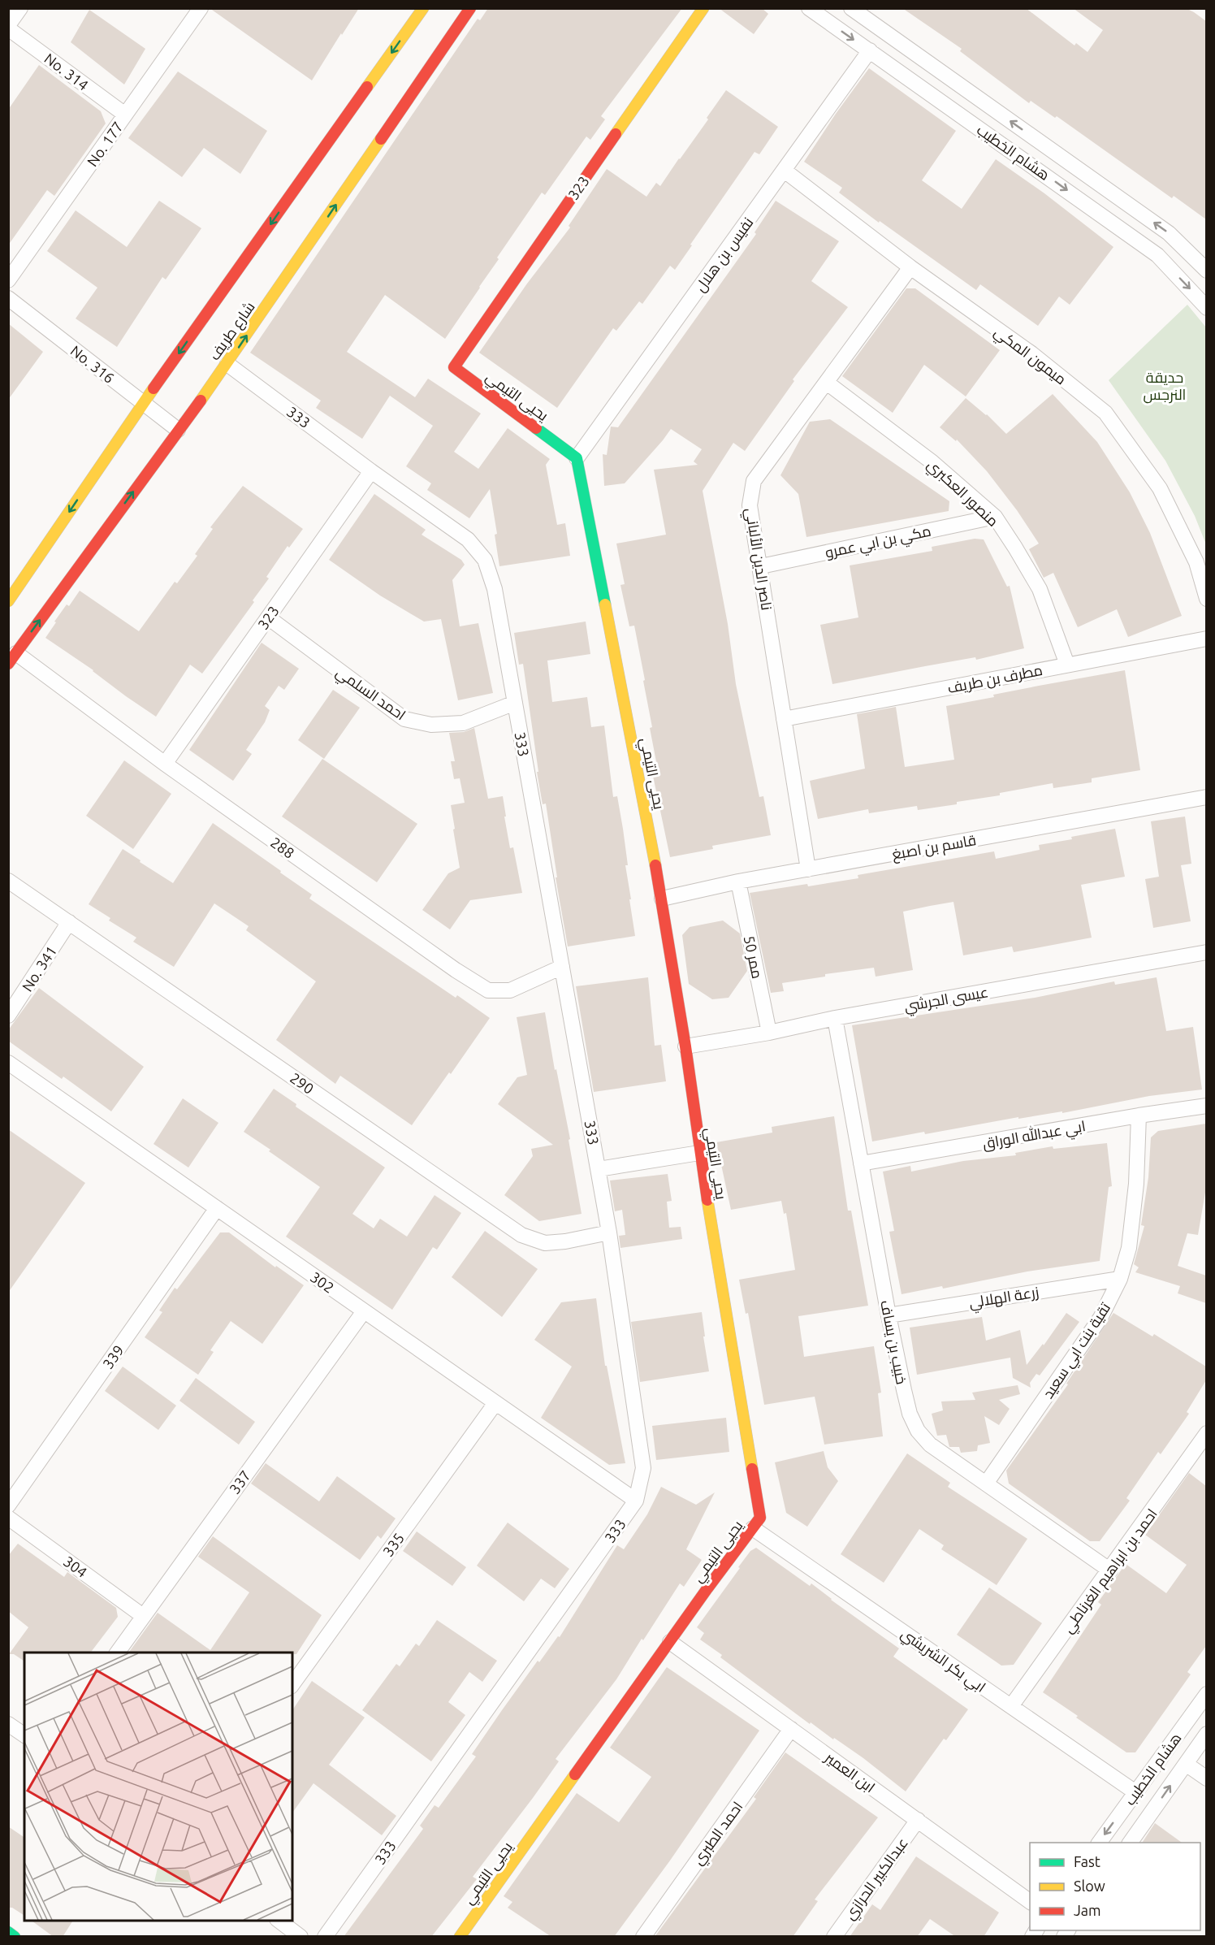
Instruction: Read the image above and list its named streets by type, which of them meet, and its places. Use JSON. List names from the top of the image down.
{
  "streets": {
    "street": [
      "No. 314",
      "No. 177",
      "هشام الخطيب",
      "323",
      "نفيس بن هلال",
      "شارع طريف",
      "ميمون المكي",
      "No. 316",
      "يحيى التيمي",
      "333",
      "منصور العكبري",
      "مكي بن ابي عمرو",
      "ناصر الدين الألباني",
      "مطرف بن طريف",
      "احمد السلمي",
      "قاسم بن اصبغ",
      "288",
      "ممر 50",
      "No. 341",
      "عيسى الجرشي",
      "290",
      "ابي عبدالله الوراق",
      "302",
      "زرعة الهلالي",
      "خبيب بن يساف",
      "تقية بنت ابي سعيد",
      "339",
      "337",
      "335",
      "304",
      "احمد بن ابراهيم الغرناطي",
      "ابي بكر الشريشي",
      "ابن العمير",
      "احمد الطبري",
      "عبدالكبير الحرازي"
    ]
  },
  "crossings": [
    ["No. 314", "No. 177"],
    ["هشام الخطيب", "نفيس بن هلال"],
    ["هشام الخطيب", "ابي بكر الشريشي"],
    ["323", "يحيى التيمي"],
    ["323", "333"],
    ["323", "احمد السلمي"],
    ["323", "288"],
    ["نفيس بن هلال", "ميمون المكي"],
    ["نفيس بن هلال", "يحيى التيمي"],
    ["شارع طريف", "No. 316"],
    ["شارع طريف", "333"],
    ["شارع طريف", "288"],
    ["ميمون المكي", "ناصر الدين الألباني"],
    ["يحيى التيمي", "قاسم بن اصبغ"],
    ["يحيى التيمي", "عيسى الجرشي"],
    ["يحيى التيمي", "ابي بكر الشريشي"],
    ["يحيى التيمي", "ابن العمير"],
    ["333", "احمد السلمي"],
    ["333", "288"],
    ["333", "290"],
    ["333", "302"],
    ["منصور العكبري", "مكي بن ابي عمرو"],
    ["منصور العكبري", "ناصر الدين الألباني"],
    ["منصور العكبري", "مطرف بن طريف"],
    ["مكي بن ابي عمرو", "ناصر الدين الألباني"],
    ["ناصر الدين الألباني", "مطرف بن طريف"],
    ["ناصر الدين الألباني", "قاسم بن اصبغ"],
    ["قاسم بن اصبغ", "ممر 50"],
    ["ممر 50", "عيسى الجرشي"],
    ["No. 341", "290"],
    ["عيسى الجرشي", "خبيب بن يساف"],
    ["ابي عبدالله الوراق", "خبيب بن يساف"],
    ["ابي عبدالله الوراق", "تقية بنت ابي سعيد"],
    ["302", "339"],
    ["302", "337"],
    ["302", "335"],
    ["زرعة الهلالي", "خبيب بن يساف"],
    ["زرعة الهلالي", "تقية بنت ابي سعيد"],
    ["خبيب بن يساف", "تقية بنت ابي سعيد"],
    ["خبيب بن يساف", "احمد بن ابراهيم الغرناطي"],
    ["337", "304"],
    ["احمد بن ابراهيم الغرناطي", "ابي بكر الشريشي"],
    ["ابن العمير", "احمد الطبري"],
    ["ابن العمير", "عبدالكبير الحرازي"]
  ],
  "parks": ["حديقة النرجس"],
  "legend": ["Fast", "Slow", "Jam"]
}
